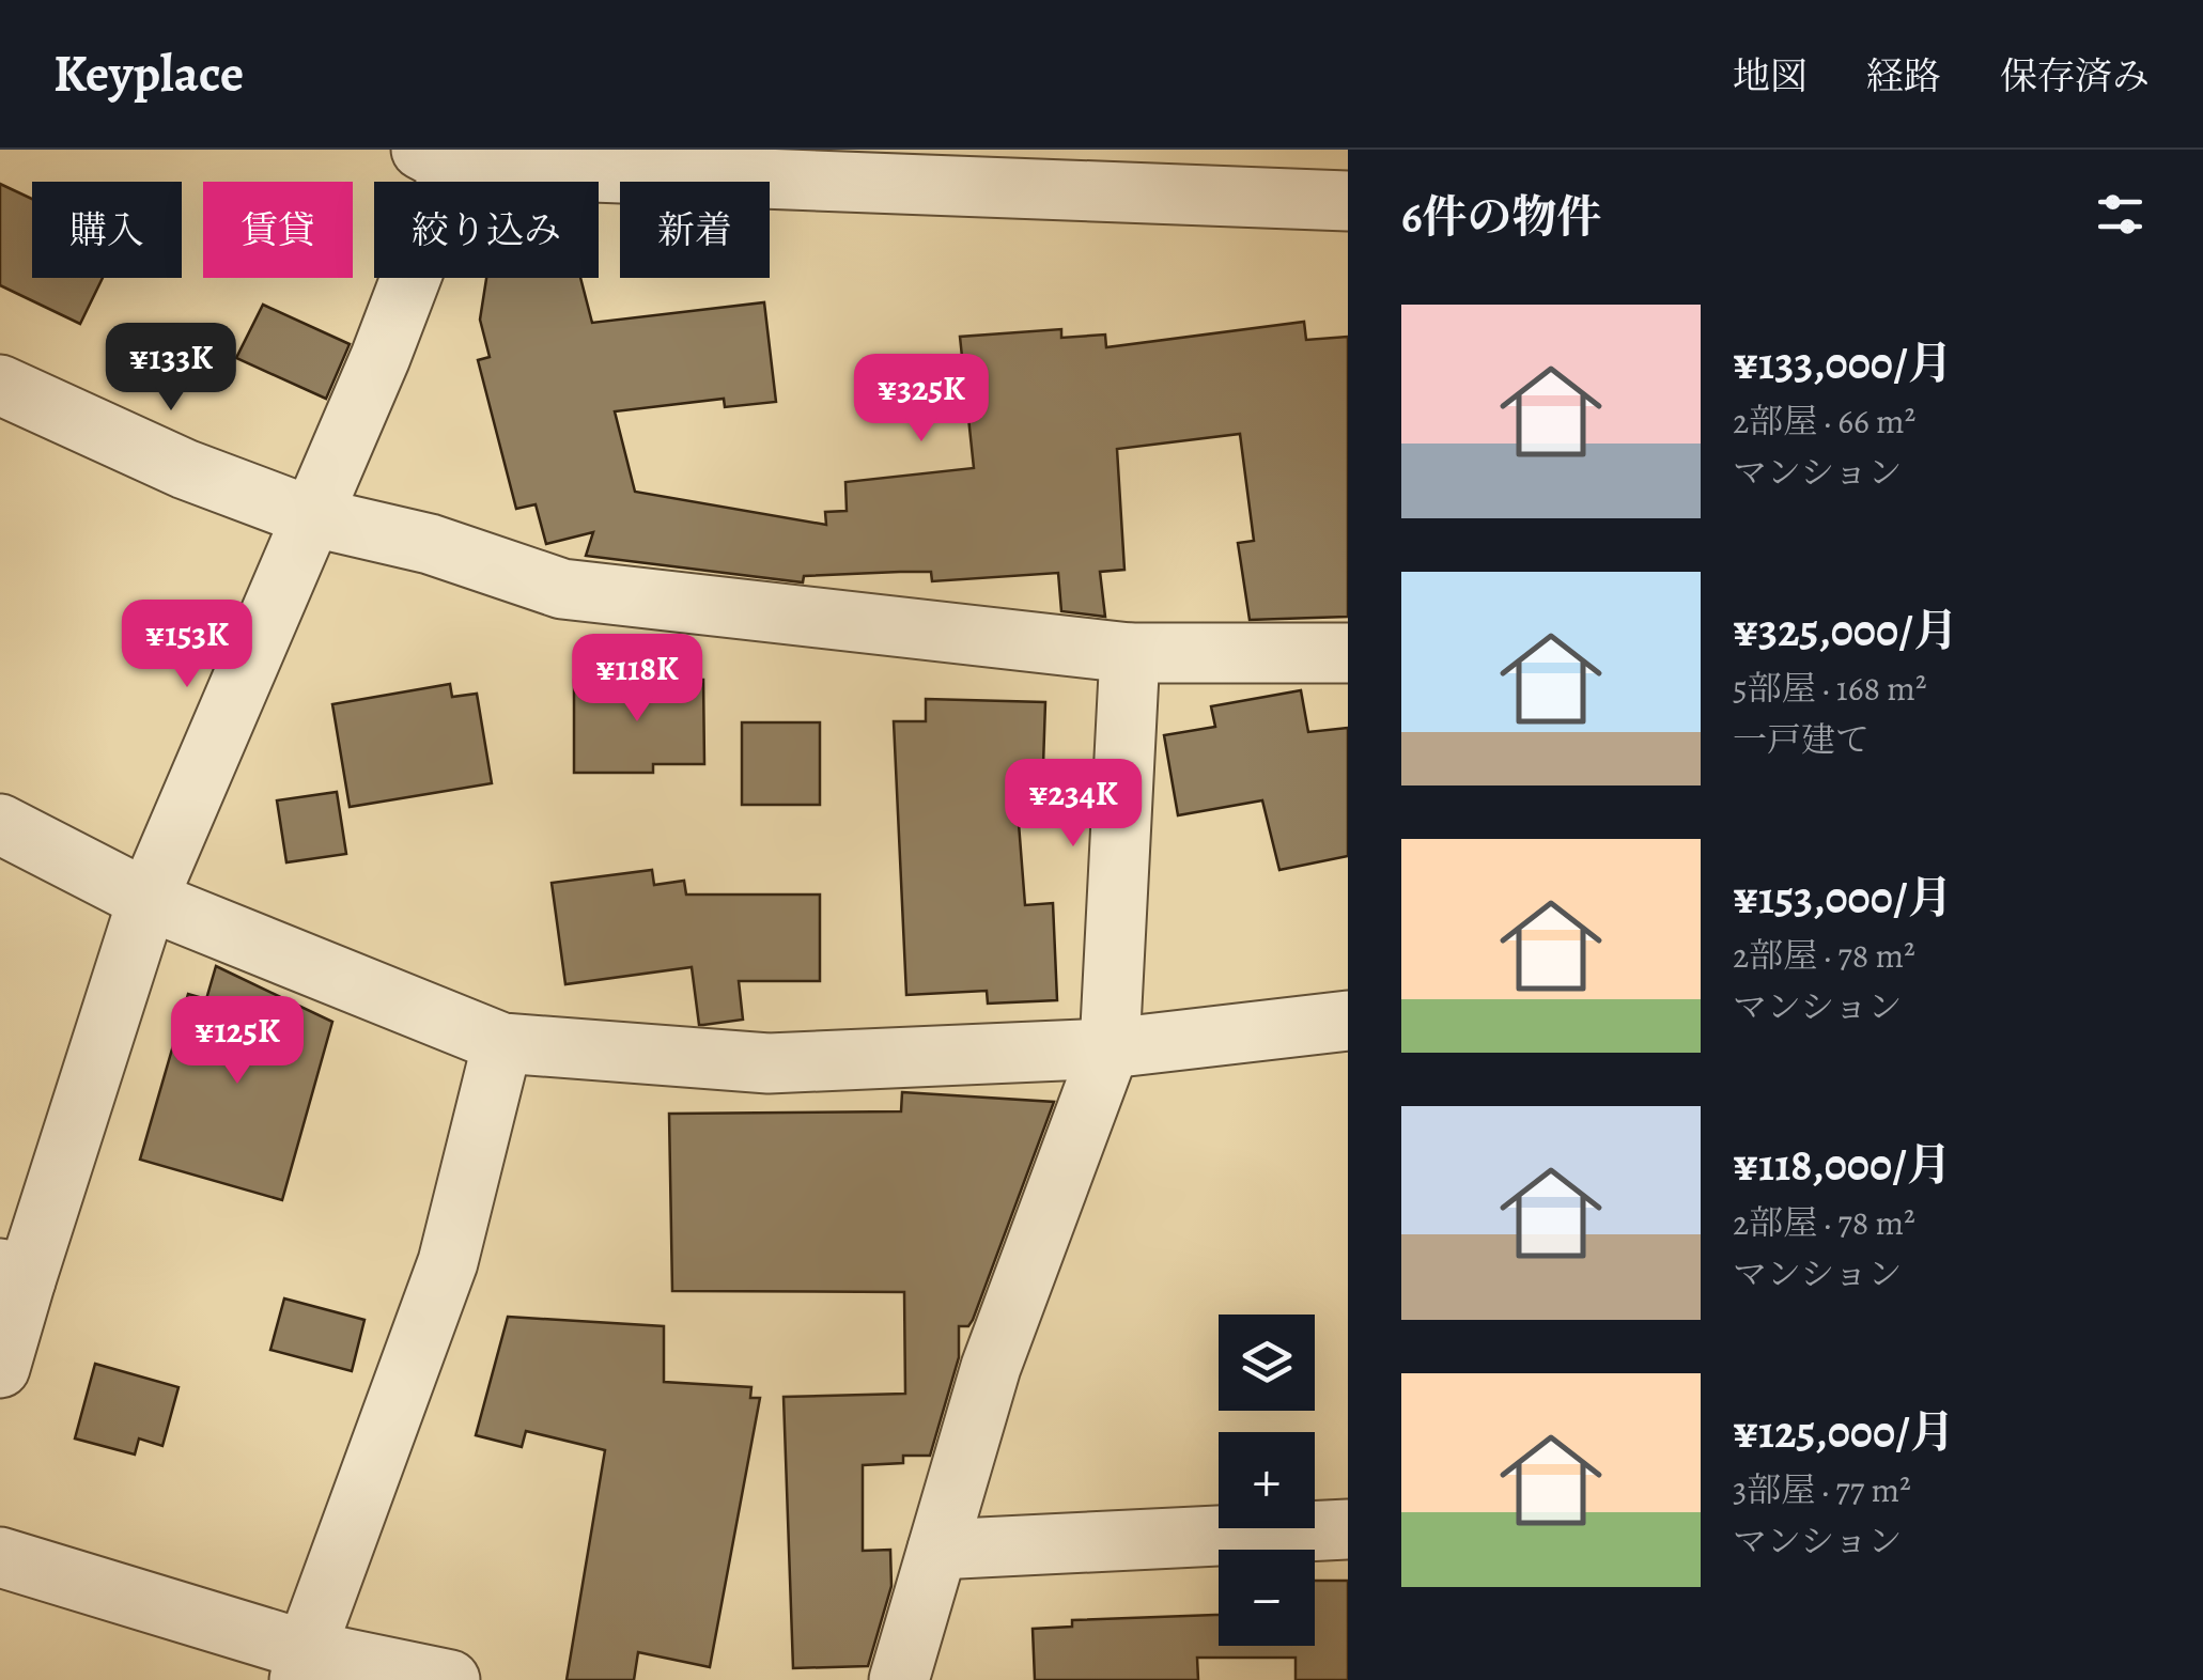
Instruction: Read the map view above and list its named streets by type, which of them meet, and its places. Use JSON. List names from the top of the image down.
{
  "page": {
    "header": "Keyplace",
    "nav": ["地図", "経路", "保存済み"],
    "heading": "6件の物件",
    "chip": [
      "購入",
      "賃貸",
      "絞り込み",
      "新着"
    ],
    "list": [
      {
        "name": "¥133,000/月",
        "note": "2部屋 · 66 m² · マンション"
      },
      {
        "name": "¥325,000/月",
        "note": "5部屋 · 168 m² · 一戸建て"
      },
      {
        "name": "¥153,000/月",
        "note": "2部屋 · 78 m² · マンション"
      },
      {
        "name": "¥118,000/月",
        "note": "2部屋 · 78 m² · マンション"
      },
      {
        "name": "¥125,000/月",
        "note": "3部屋 · 77 m² · マンション"
      }
    ],
    "price": [
      "¥133K",
      "¥325K",
      "¥153K",
      "¥118K",
      "¥234K",
      "¥125K"
    ],
    "map_buttons": ["+", "−"]
  }
}
